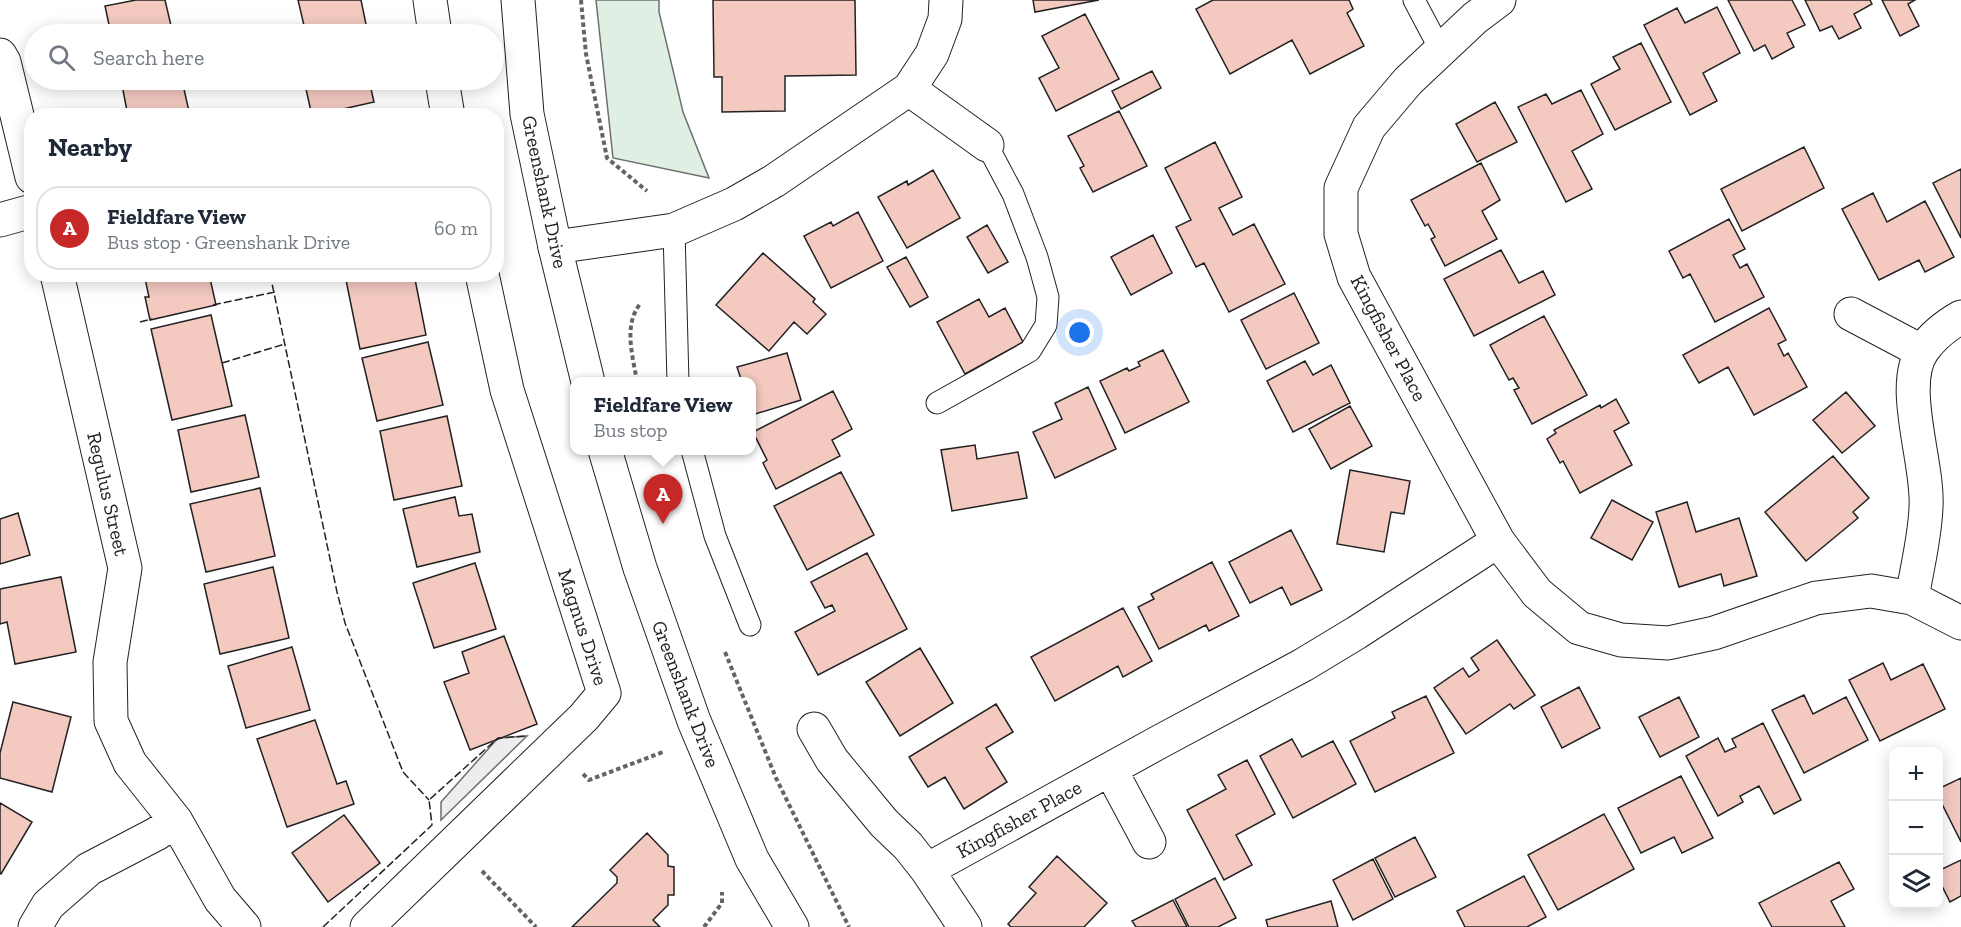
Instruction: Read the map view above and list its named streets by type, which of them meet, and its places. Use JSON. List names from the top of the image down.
{
  "streets": {
    "street": [
      "Greenshank Drive",
      "Kingfisher Place",
      "Regulus Street",
      "Magnus Drive"
    ]
  },
  "page": {
    "search": "Search here",
    "heading": "Nearby",
    "list": [
      {
        "mark": "A",
        "name": "Fieldfare View",
        "note": "Bus stop · Greenshank Drive",
        "value": "60 m"
      }
    ],
    "popup": ["Fieldfare View", "Bus stop"],
    "pins": "A",
    "map_buttons": ["+", "−"]
  }
}
